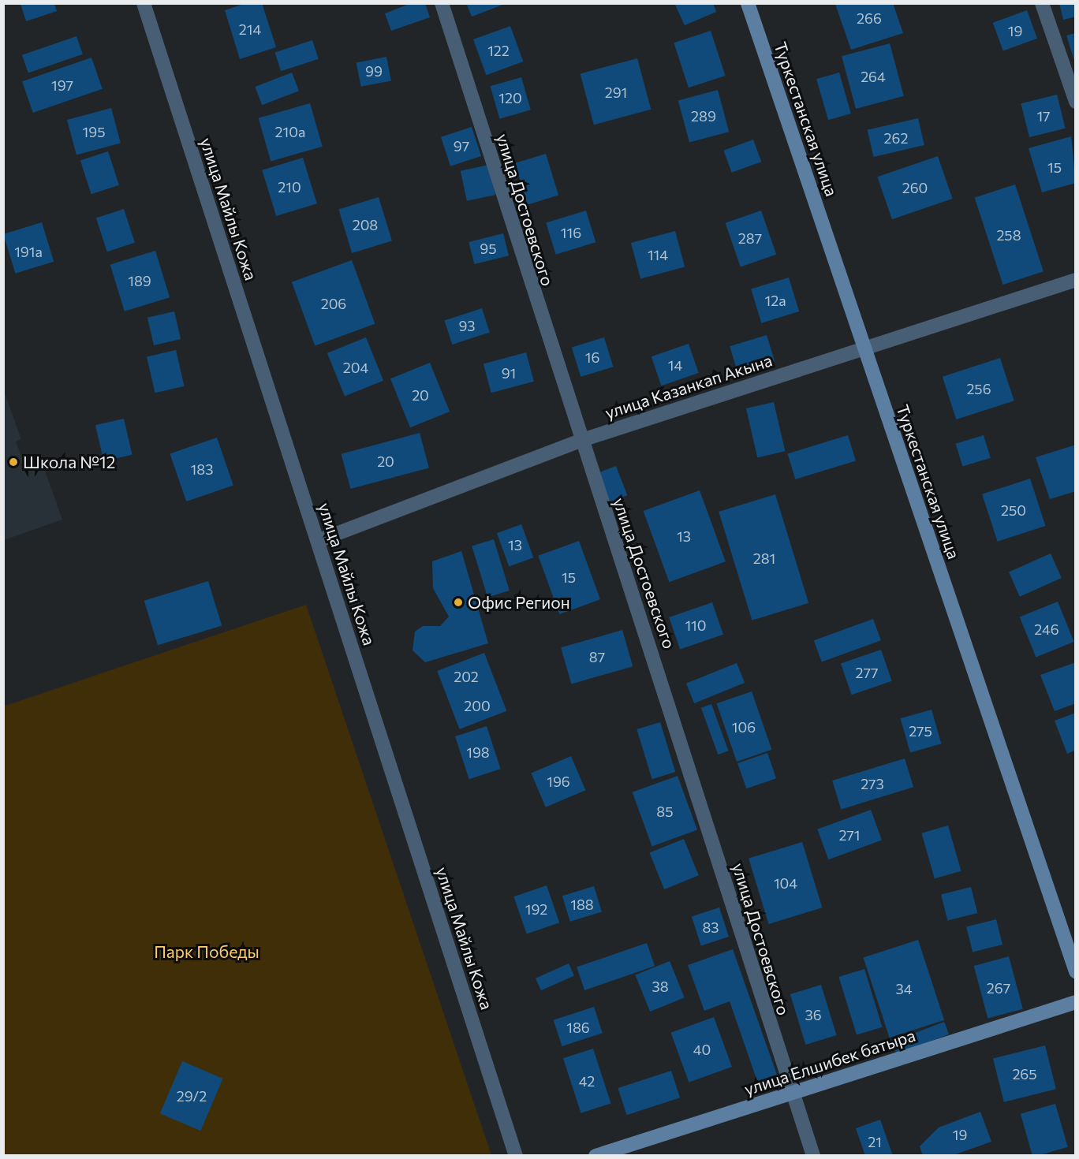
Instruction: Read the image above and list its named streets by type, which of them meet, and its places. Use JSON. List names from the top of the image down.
{
  "streets": {
    "street": [
      "Туркестанская улица",
      "улица Майлы Кожа",
      "улица Достоевского",
      "улица Казанкап Акына",
      "улица Елшибек батыра"
    ]
  },
  "crossings": [
    ["Туркестанская улица", "улица Казанкап Акына"],
    ["улица Майлы Кожа", "улица Казанкап Акына"],
    ["улица Достоевского", "улица Казанкап Акына"],
    ["улица Достоевского", "улица Елшибек батыра"]
  ],
  "parks": ["Парк Победы"],
  "places": ["Школа №12", "Офис Регион"],
  "house_numbers": [
    "266",
    "214",
    "19",
    "122",
    "99",
    "264",
    "197",
    "291",
    "120",
    "289",
    "17",
    "195",
    "210а",
    "262",
    "97",
    "15",
    "210",
    "260",
    "208",
    "116",
    "258",
    "287",
    "95",
    "191а",
    "114",
    "189",
    "12а",
    "206",
    "93",
    "16",
    "14",
    "204",
    "91",
    "256",
    "20",
    "20",
    "183",
    "250",
    "13",
    "13",
    "281",
    "15",
    "110",
    "246",
    "87",
    "277",
    "202",
    "200",
    "106",
    "275",
    "198",
    "196",
    "273",
    "85",
    "271",
    "104",
    "188",
    "192",
    "83",
    "38",
    "267",
    "34",
    "36",
    "186",
    "40",
    "265",
    "42",
    "29/2",
    "19",
    "21"
  ]
}
